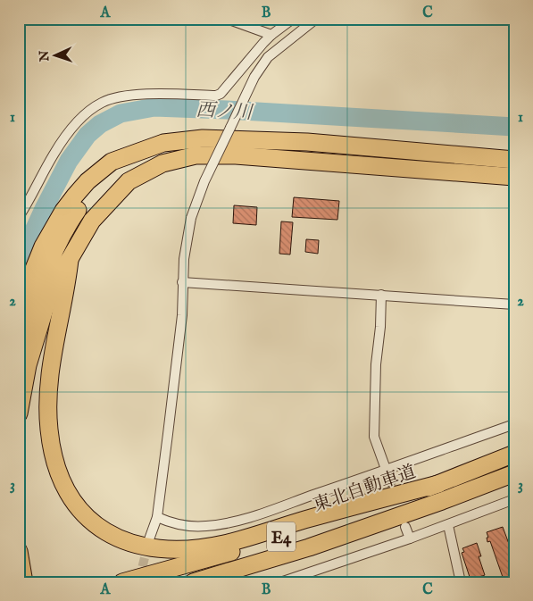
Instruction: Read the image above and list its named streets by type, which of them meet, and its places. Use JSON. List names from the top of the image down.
{
  "streets": {
    "highway": ["東北自動車道", "E4"]
  },
  "water": ["西ノ川"],
  "north": "left",
  "grid": {
    "columns": ["A", "B", "C"],
    "rows": ["1", "2", "3"]
  }
}
